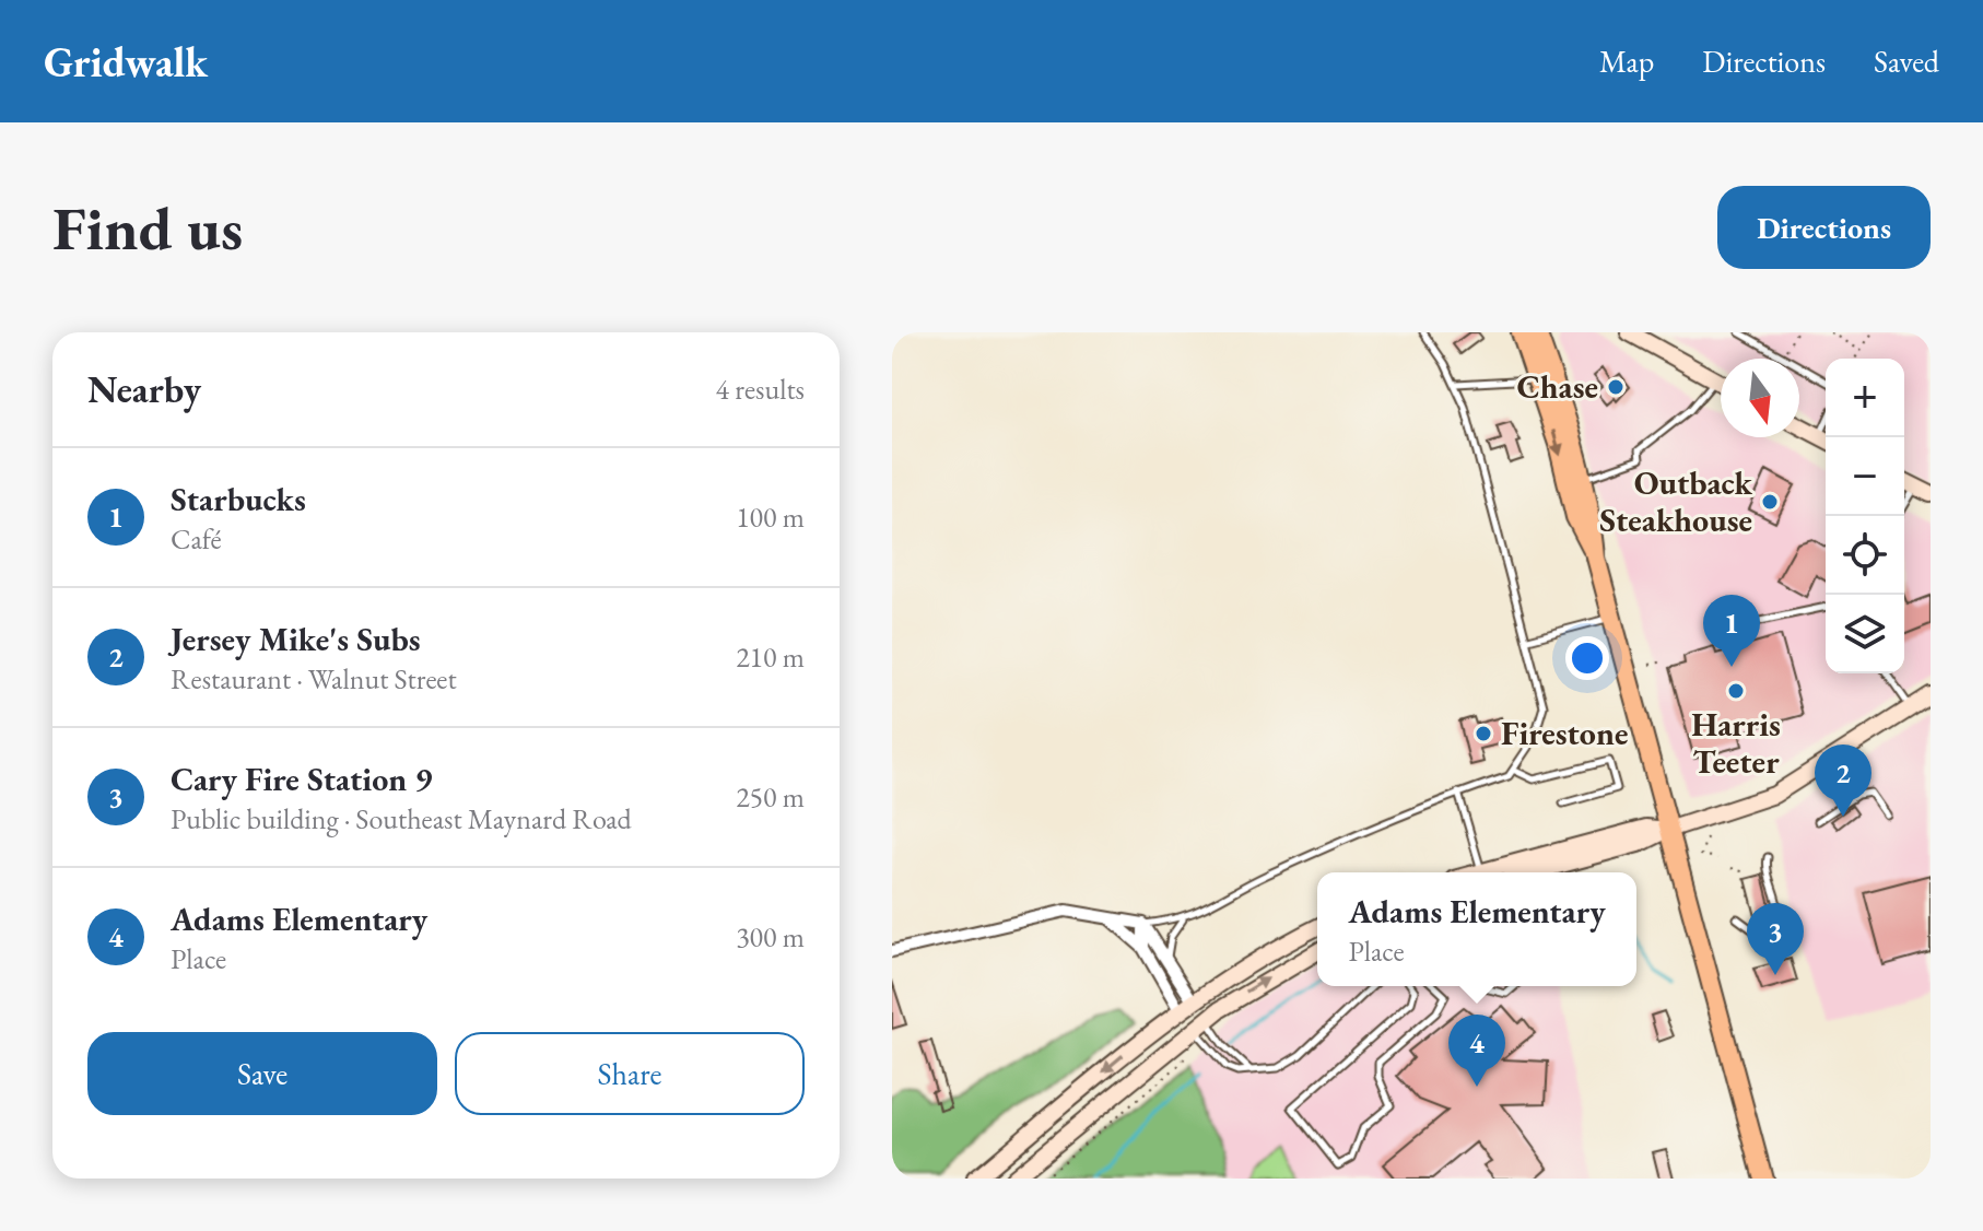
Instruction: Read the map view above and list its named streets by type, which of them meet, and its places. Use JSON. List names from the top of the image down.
{
  "places": [
    "Chase",
    "Outback Steakhouse",
    "Harris Teeter",
    "Firestone"
  ],
  "north": "bottom",
  "page": {
    "header": "Gridwalk",
    "nav": ["Map", "Directions", "Saved"],
    "buttons": [
      "Directions",
      ["Save", "Share"]
    ],
    "title": "Find us",
    "heading": ["Nearby", "4 results"],
    "map_buttons": ["+", "−"],
    "list": [
      {
        "mark": "1",
        "name": "Starbucks",
        "note": "Café",
        "value": "100 m"
      },
      {
        "mark": "2",
        "name": "Jersey Mike's Subs",
        "note": "Restaurant · Walnut Street",
        "value": "210 m"
      },
      {
        "mark": "3",
        "name": "Cary Fire Station 9",
        "note": "Public building · Southeast Maynard Road",
        "value": "250 m"
      },
      {
        "mark": "4",
        "name": "Adams Elementary",
        "note": "Place",
        "value": "300 m"
      }
    ],
    "pins": [
      "1",
      "2",
      "3",
      "4"
    ],
    "popup": ["Adams Elementary", "Place"]
  }
}
